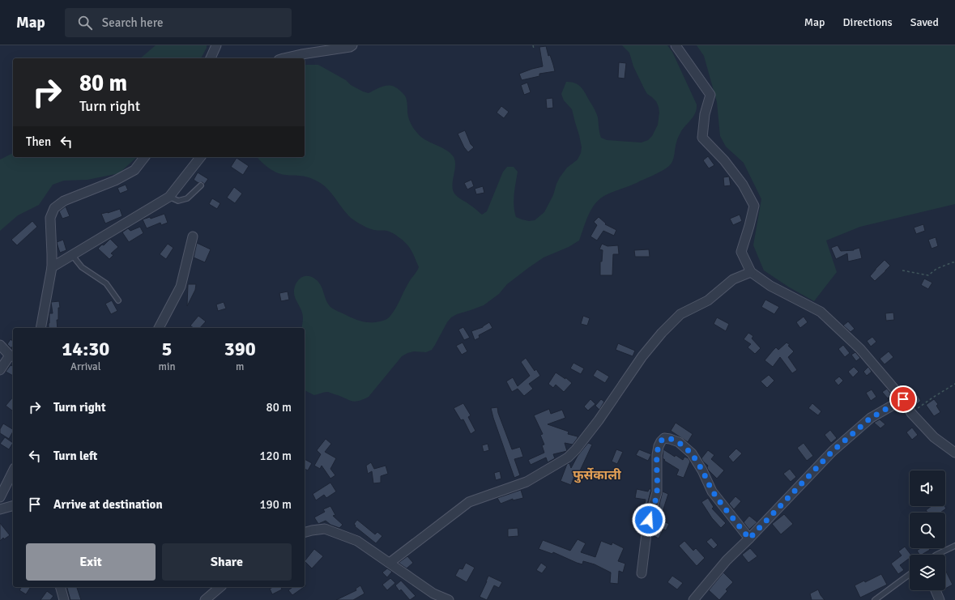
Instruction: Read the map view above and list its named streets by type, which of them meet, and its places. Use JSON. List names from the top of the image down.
{
  "districts": ["फुर्सेकाली"],
  "page": {
    "header": "Map",
    "search": "Search here",
    "nav": ["Map", "Directions", "Saved"],
    "turn": ["80 m", "Turn right"],
    "then": "Then",
    "eta": [
      "14:30",
      "Arrival",
      "5",
      "min",
      "390",
      "m"
    ],
    "list": [
      {
        "name": "Turn right",
        "value": "80 m"
      },
      {
        "name": "Turn left",
        "value": "120 m"
      },
      {
        "name": "Arrive at destination",
        "value": "190 m"
      }
    ],
    "buttons": ["Exit", "Share"]
  }
}
